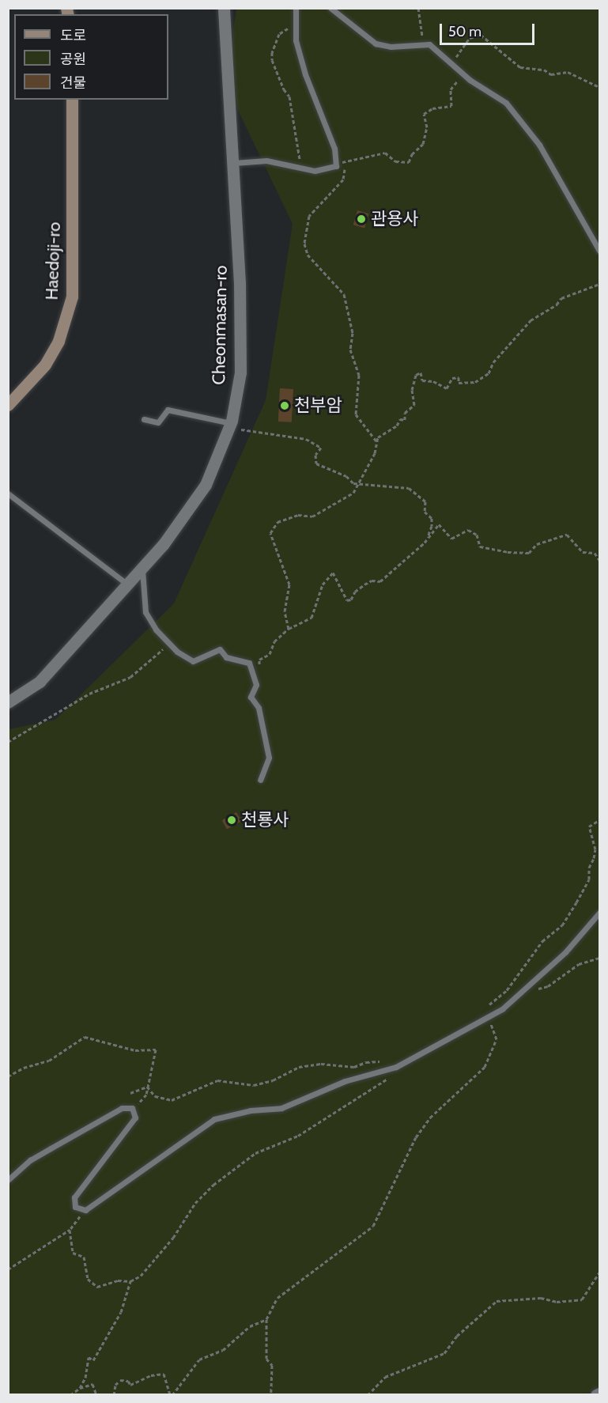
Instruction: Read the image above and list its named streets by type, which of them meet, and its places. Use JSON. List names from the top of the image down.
{
  "streets": {
    "main road": ["Haedoji-ro"],
    "street": ["Cheonmasan-ro"]
  },
  "places": ["관용사", "천부암", "천룡사"],
  "legend": ["도로", "공원", "건물"],
  "scale_bar": "50 m"
}
